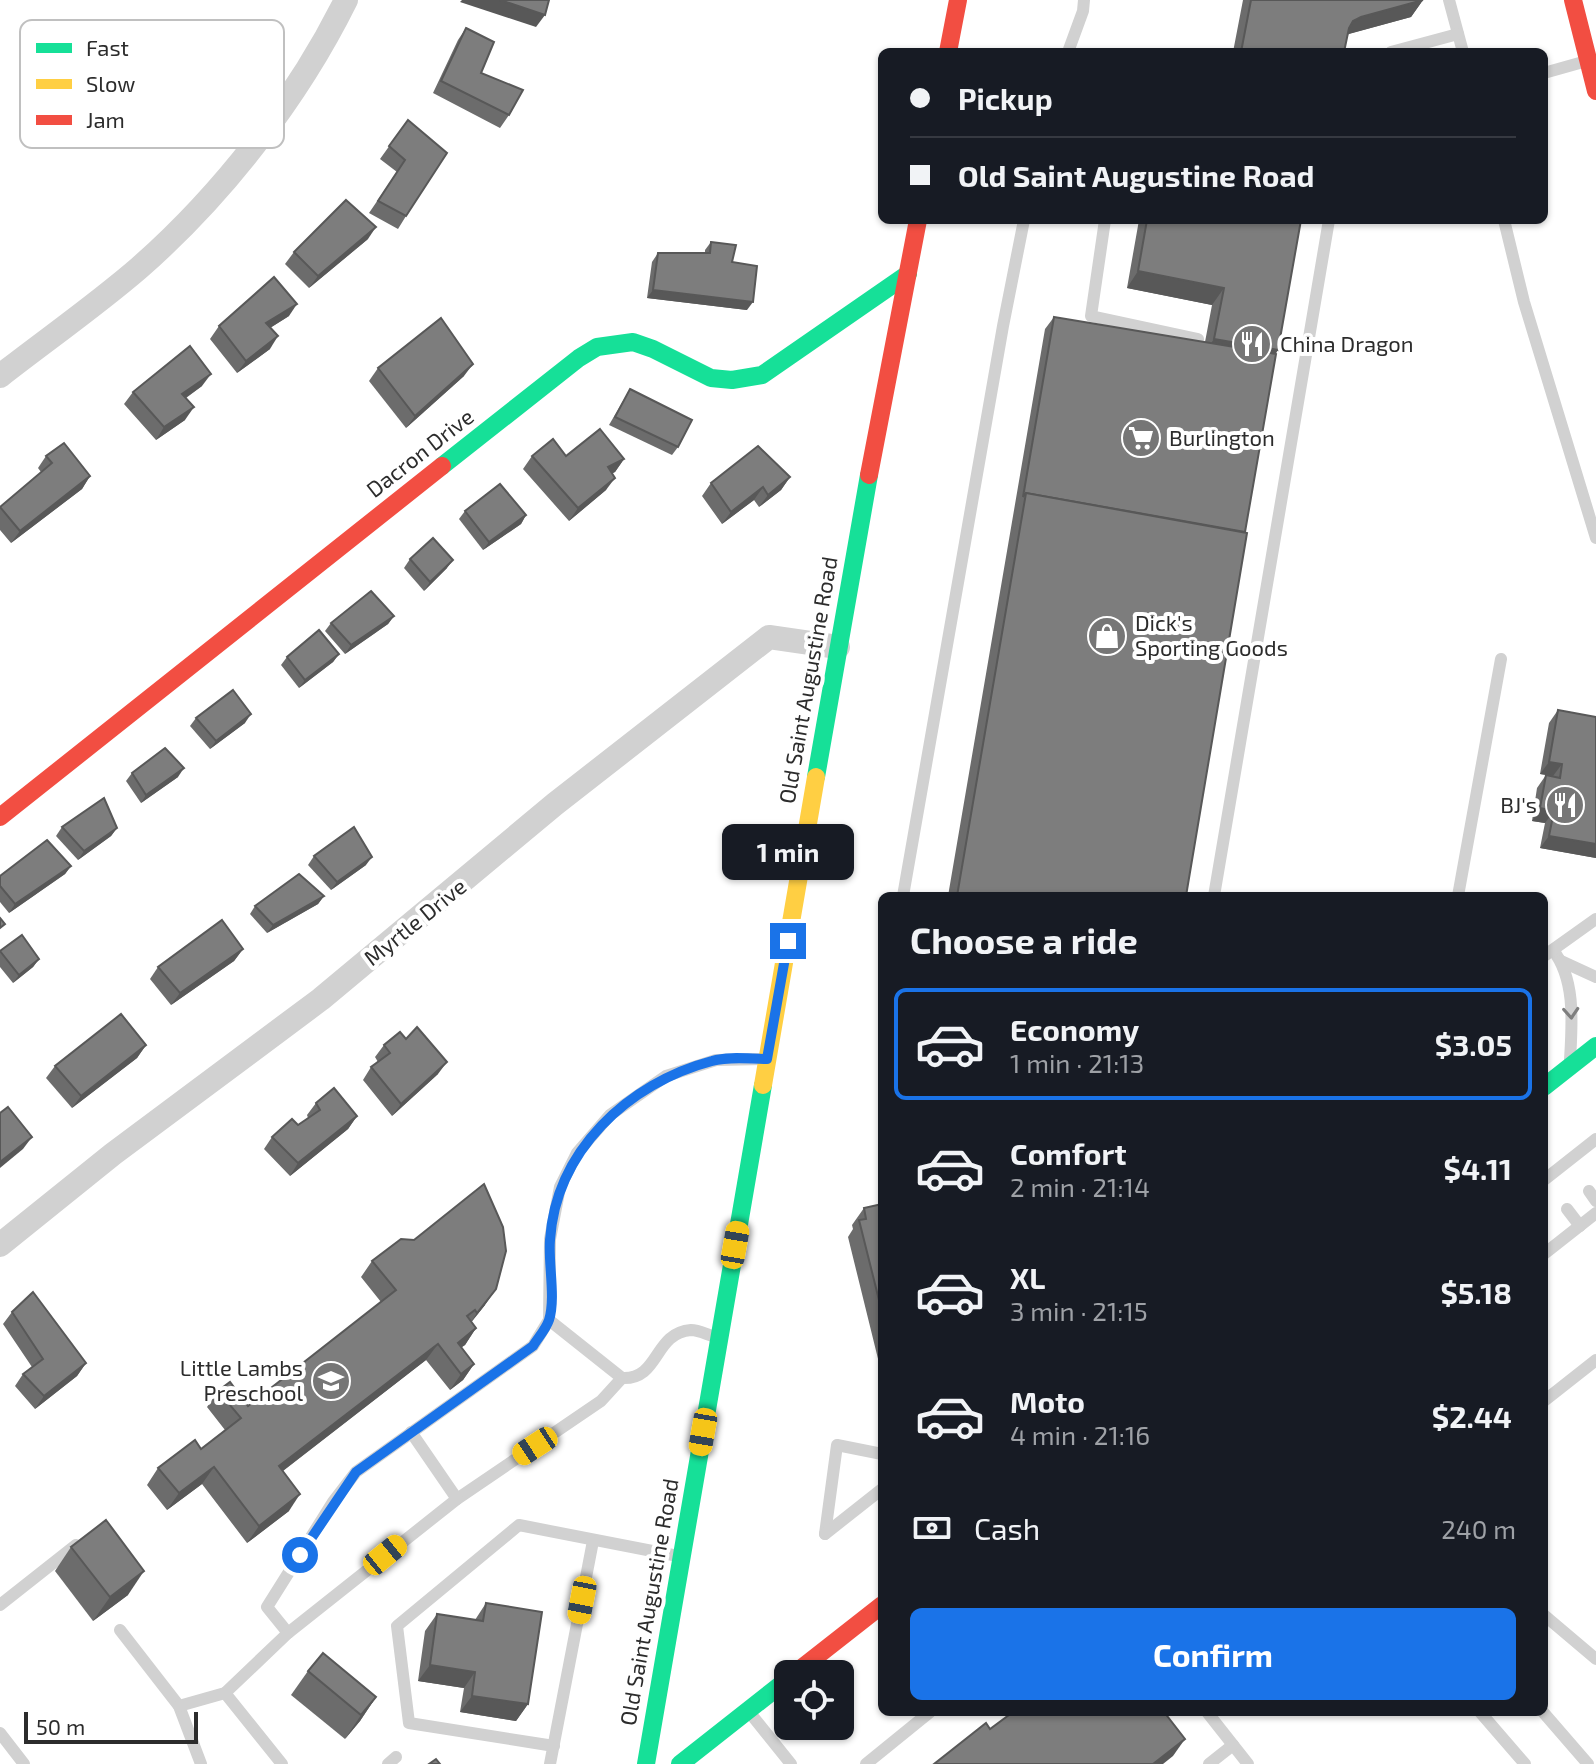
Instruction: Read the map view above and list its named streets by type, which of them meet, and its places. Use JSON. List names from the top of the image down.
{
  "streets": {
    "street": ["Dacron Drive", "Old Saint Augustine Road", "Myrtle Drive"]
  },
  "crossings": [
    ["Dacron Drive", "Old Saint Augustine Road"],
    ["Old Saint Augustine Road", "Myrtle Drive"]
  ],
  "places": {
    "restaurant": ["China Dragon", "BJ's"],
    "supermarket": ["Burlington"],
    "shop": ["Dick's Sporting Goods"],
    "school or university": ["Little Lambs Preschool"]
  },
  "legend": ["Fast", "Slow", "Jam"],
  "scale_bar": "50 m",
  "page": {
    "banner": ["Pickup", "Old Saint Augustine Road"],
    "bubble": "1 min",
    "heading": "Choose a ride",
    "list": [
      {
        "name": "Economy",
        "note": "1 min · 21:13",
        "value": "$3.05"
      },
      {
        "name": "Comfort",
        "note": "2 min · 21:14",
        "value": "$4.11"
      },
      {
        "name": "XL",
        "note": "3 min · 21:15",
        "value": "$5.18"
      },
      {
        "name": "Moto",
        "note": "4 min · 21:16",
        "value": "$2.44"
      }
    ],
    "pay": ["Cash", "240 m"],
    "buttons": "Confirm",
    "scale": "50 m"
  }
}
